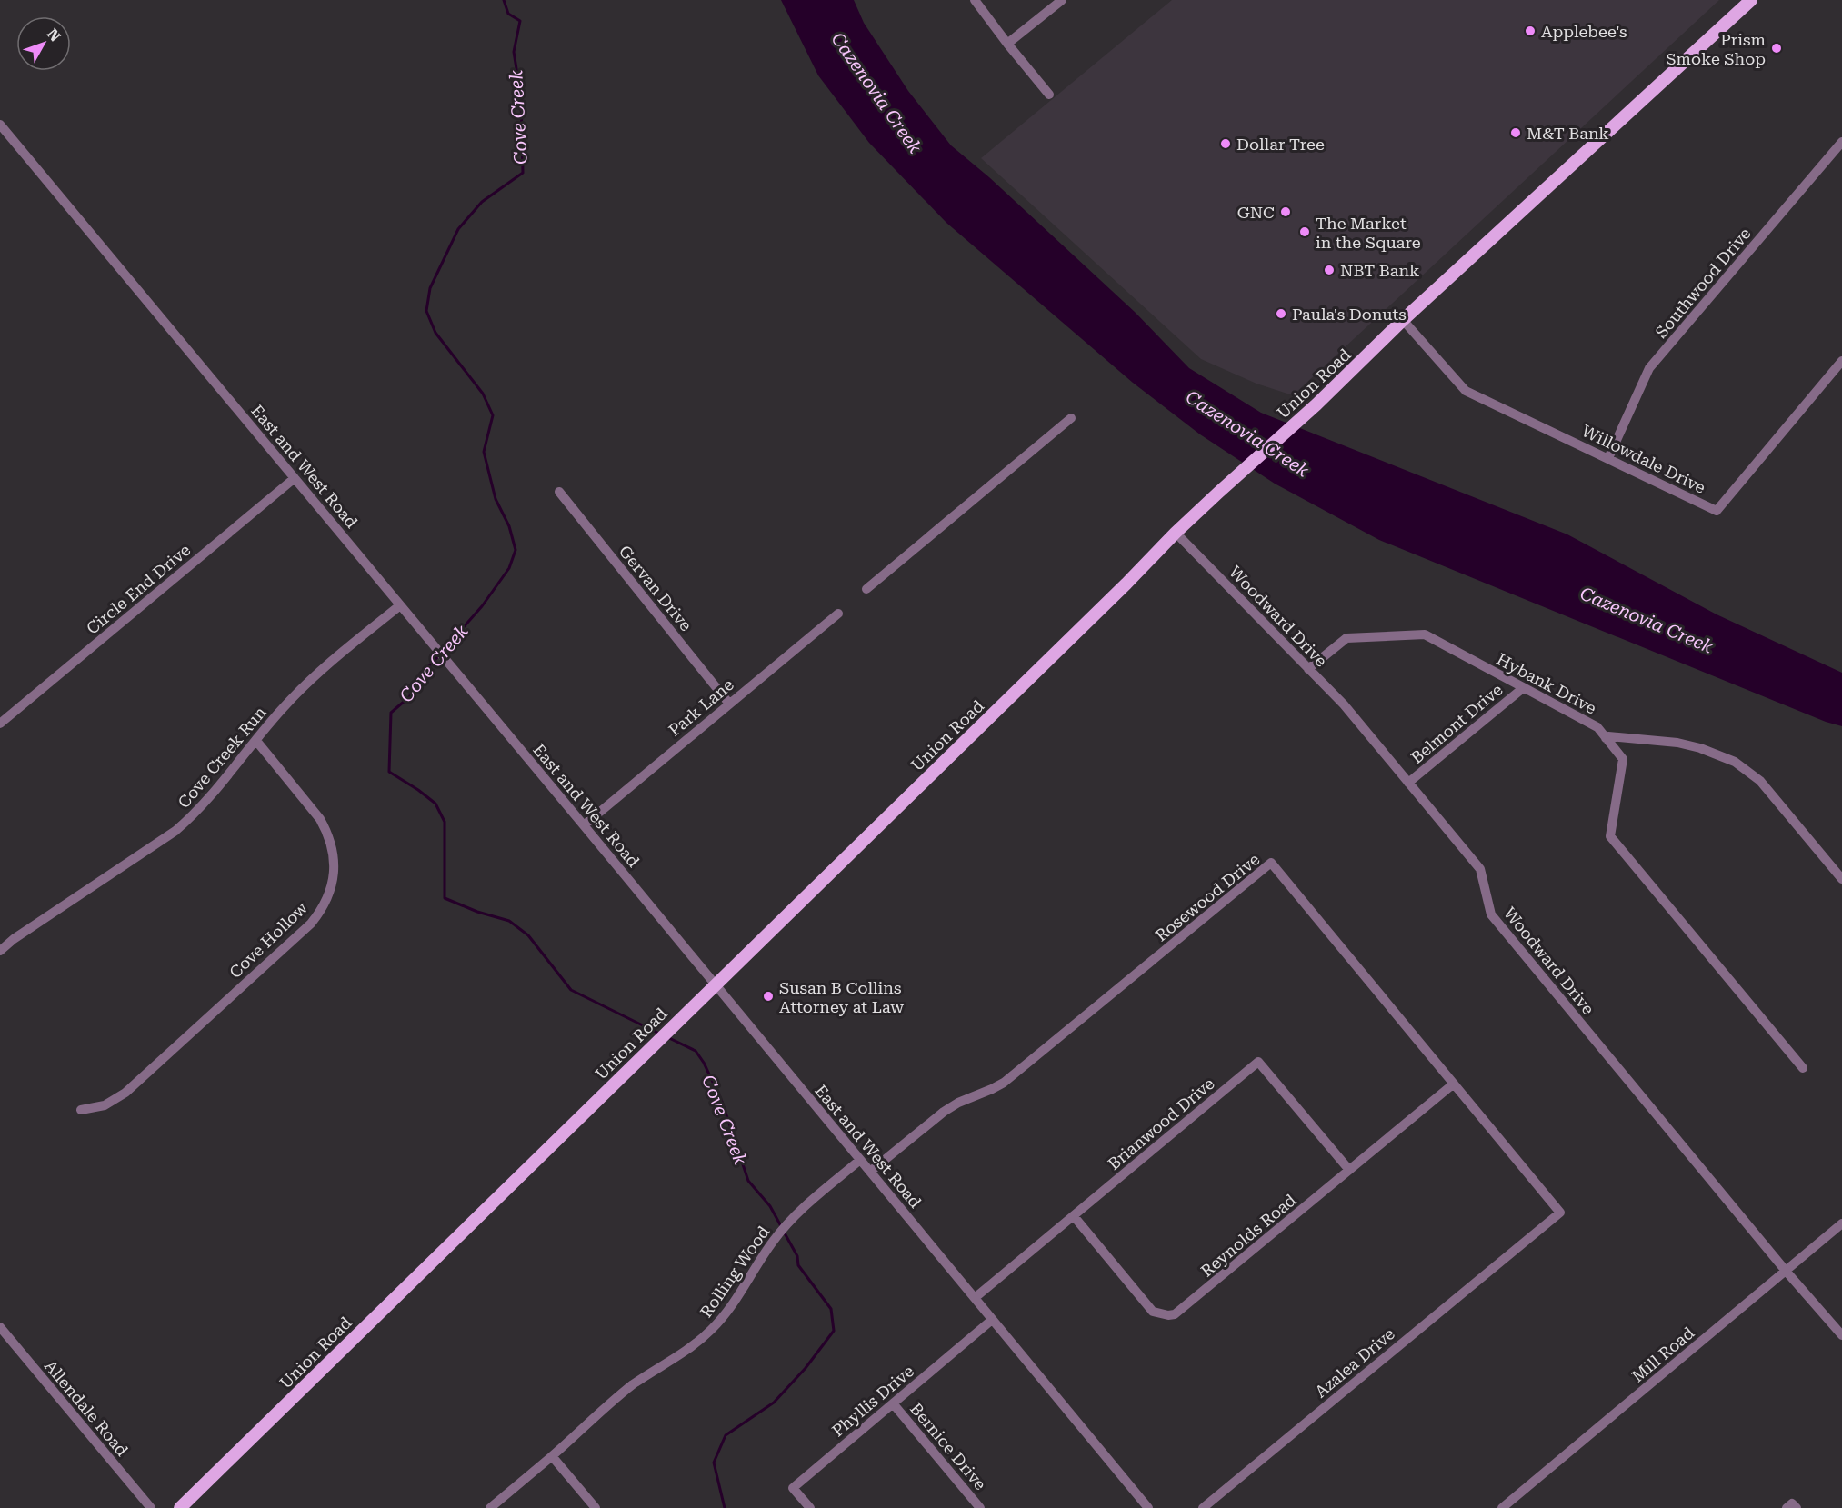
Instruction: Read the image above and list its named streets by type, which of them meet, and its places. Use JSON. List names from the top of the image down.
{
  "streets": {
    "main road": ["Union Road"],
    "street": [
      "Southwood Drive",
      "Willowdale Drive",
      "East and West Road",
      "Gervan Drive",
      "Circle End Drive",
      "Woodward Drive",
      "Hybank Drive",
      "Park Lane",
      "Belmont Drive",
      "Cove Creek Run",
      "Rosewood Drive",
      "Cove Hollow",
      "Brianwood Drive",
      "Reynolds Road",
      "Rolling Wood",
      "Mill Road",
      "Azalea Drive",
      "Phyllis Drive",
      "Allendale Road",
      "Bernice Drive"
    ]
  },
  "crossings": [
    ["Southwood Drive", "Willowdale Drive"],
    ["Union Road", "Willowdale Drive"],
    ["Union Road", "East and West Road"],
    ["Union Road", "Woodward Drive"],
    ["East and West Road", "Circle End Drive"],
    ["East and West Road", "Park Lane"],
    ["East and West Road", "Cove Creek Run"],
    ["East and West Road", "Rosewood Drive"],
    ["East and West Road", "Brianwood Drive"],
    ["East and West Road", "Rolling Wood"],
    ["East and West Road", "Phyllis Drive"],
    ["Gervan Drive", "Park Lane"],
    ["Woodward Drive", "Hybank Drive"],
    ["Woodward Drive", "Belmont Drive"],
    ["Woodward Drive", "Mill Road"],
    ["Hybank Drive", "Belmont Drive"],
    ["Cove Creek Run", "Cove Hollow"],
    ["Rosewood Drive", "Reynolds Road"],
    ["Rosewood Drive", "Azalea Drive"],
    ["Brianwood Drive", "Reynolds Road"],
    ["Phyllis Drive", "Bernice Drive"]
  ],
  "water": ["Cazenovia Creek", "Cove Creek"],
  "places": [
    "Applebee's",
    "Prism Smoke Shop",
    "M&T Bank",
    "Dollar Tree",
    "GNC",
    "The Market in the Square",
    "NBT Bank",
    "Paula's Donuts",
    "Susan B Collins Attorney at Law"
  ],
  "north": "top right"
}
